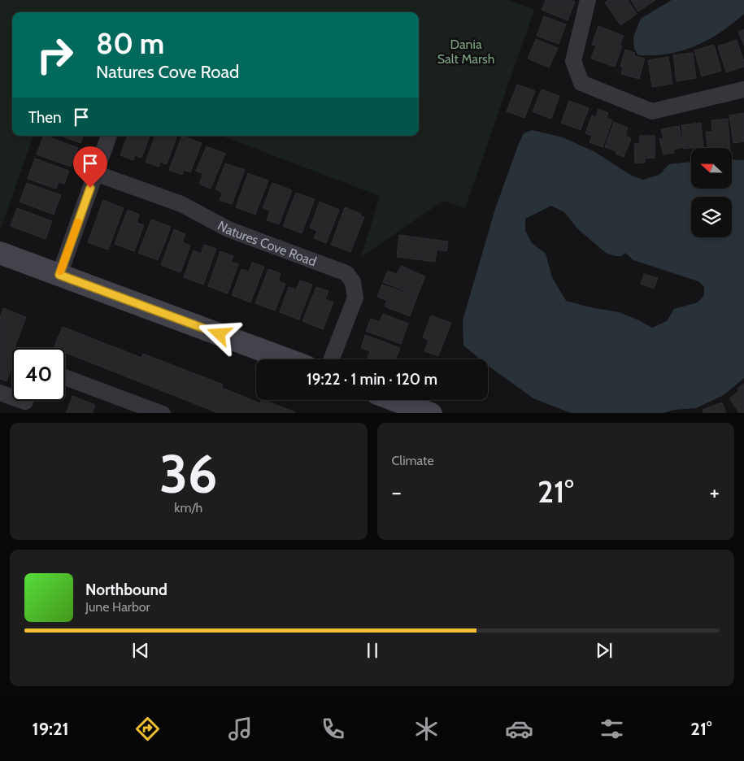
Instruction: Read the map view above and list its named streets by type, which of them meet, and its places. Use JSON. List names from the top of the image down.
{
  "streets": {
    "street": ["Natures Cove Road"]
  },
  "parks": ["Dania Salt Marsh"],
  "north": "left",
  "page": {
    "turn": ["80 m", "Natures Cove Road"],
    "then": "Then",
    "limit": "40",
    "trip": "19:22 · 1 min · 120 m",
    "tile": [
      ["36", "km/h"],
      "Climate"
    ],
    "heat": ["−", "21°", "+"],
    "song": ["Northbound", "June Harbor"],
    "tabs": ["19:21", "21°"]
  }
}
